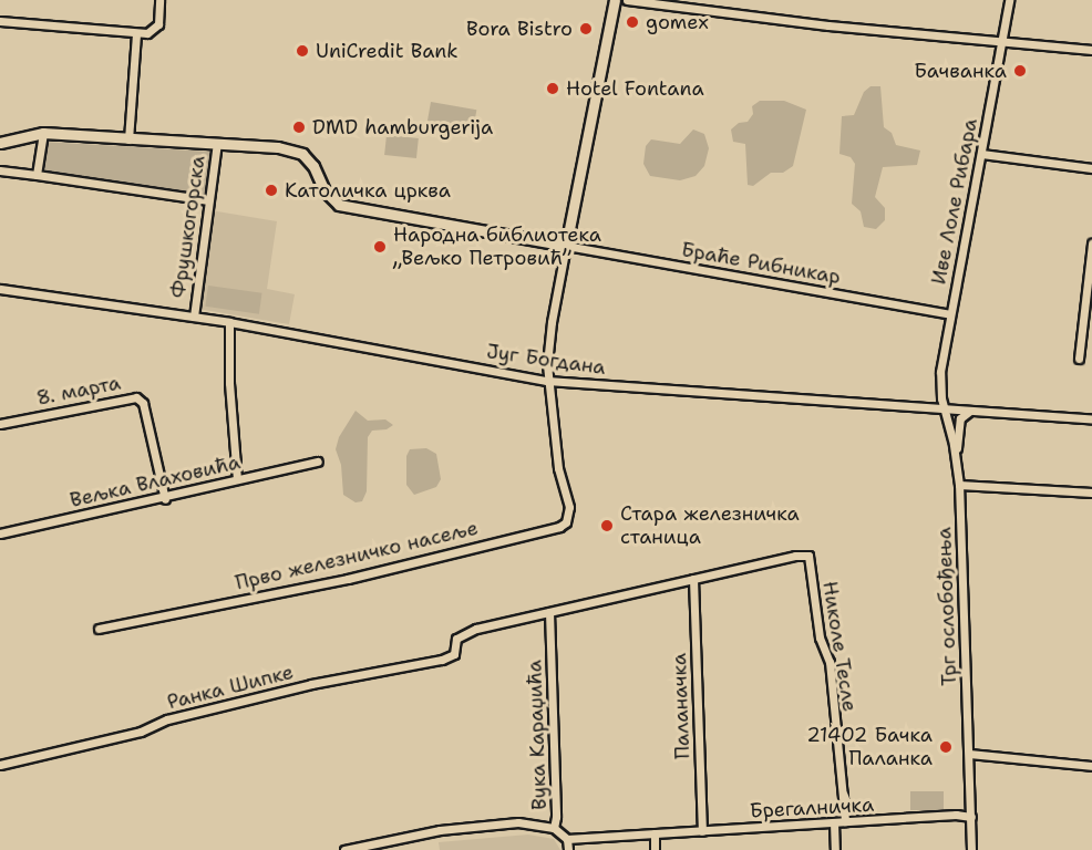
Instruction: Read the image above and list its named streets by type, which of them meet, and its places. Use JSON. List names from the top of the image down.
{
  "streets": {
    "street": [
      "Иве Лоле Рибара",
      "Фрушкогорска",
      "Браће Рибникар",
      "Југ Богдана",
      "8. марта",
      "Вељка Влаховића",
      "Прво железничко насеље",
      "Трг ослобођења",
      "Николе Тесле",
      "Ранка Шипке",
      "Паланачка",
      "Вука Караџића",
      "Брегалничка"
    ]
  },
  "crossings": [
    ["Иве Лоле Рибара", "Браће Рибникар"],
    ["Иве Лоле Рибара", "Југ Богдана"],
    ["Иве Лоле Рибара", "Трг ослобођења"],
    ["Фрушкогорска", "Југ Богдана"],
    ["Југ Богдана", "Прво железничко насеље"],
    ["Југ Богдана", "Трг ослобођења"],
    ["8. марта", "Вељка Влаховића"],
    ["Трг ослобођења", "Брегалничка"],
    ["Николе Тесле", "Паланачка"],
    ["Николе Тесле", "Брегалничка"],
    ["Ранка Шипке", "Вука Караџића"],
    ["Паланачка", "Брегалничка"],
    ["Вука Караџића", "Брегалничка"]
  ],
  "places": [
    "gomex",
    "Bora Bistro",
    "UniCredit Bank",
    "Бачванка",
    "Hotel Fontana",
    "DMD hamburgerija",
    "Католичка црква",
    "Народна библиотека „Вељко Петровић”",
    "Стара железничка станица",
    "21402 Бачка Паланка"
  ]
}
